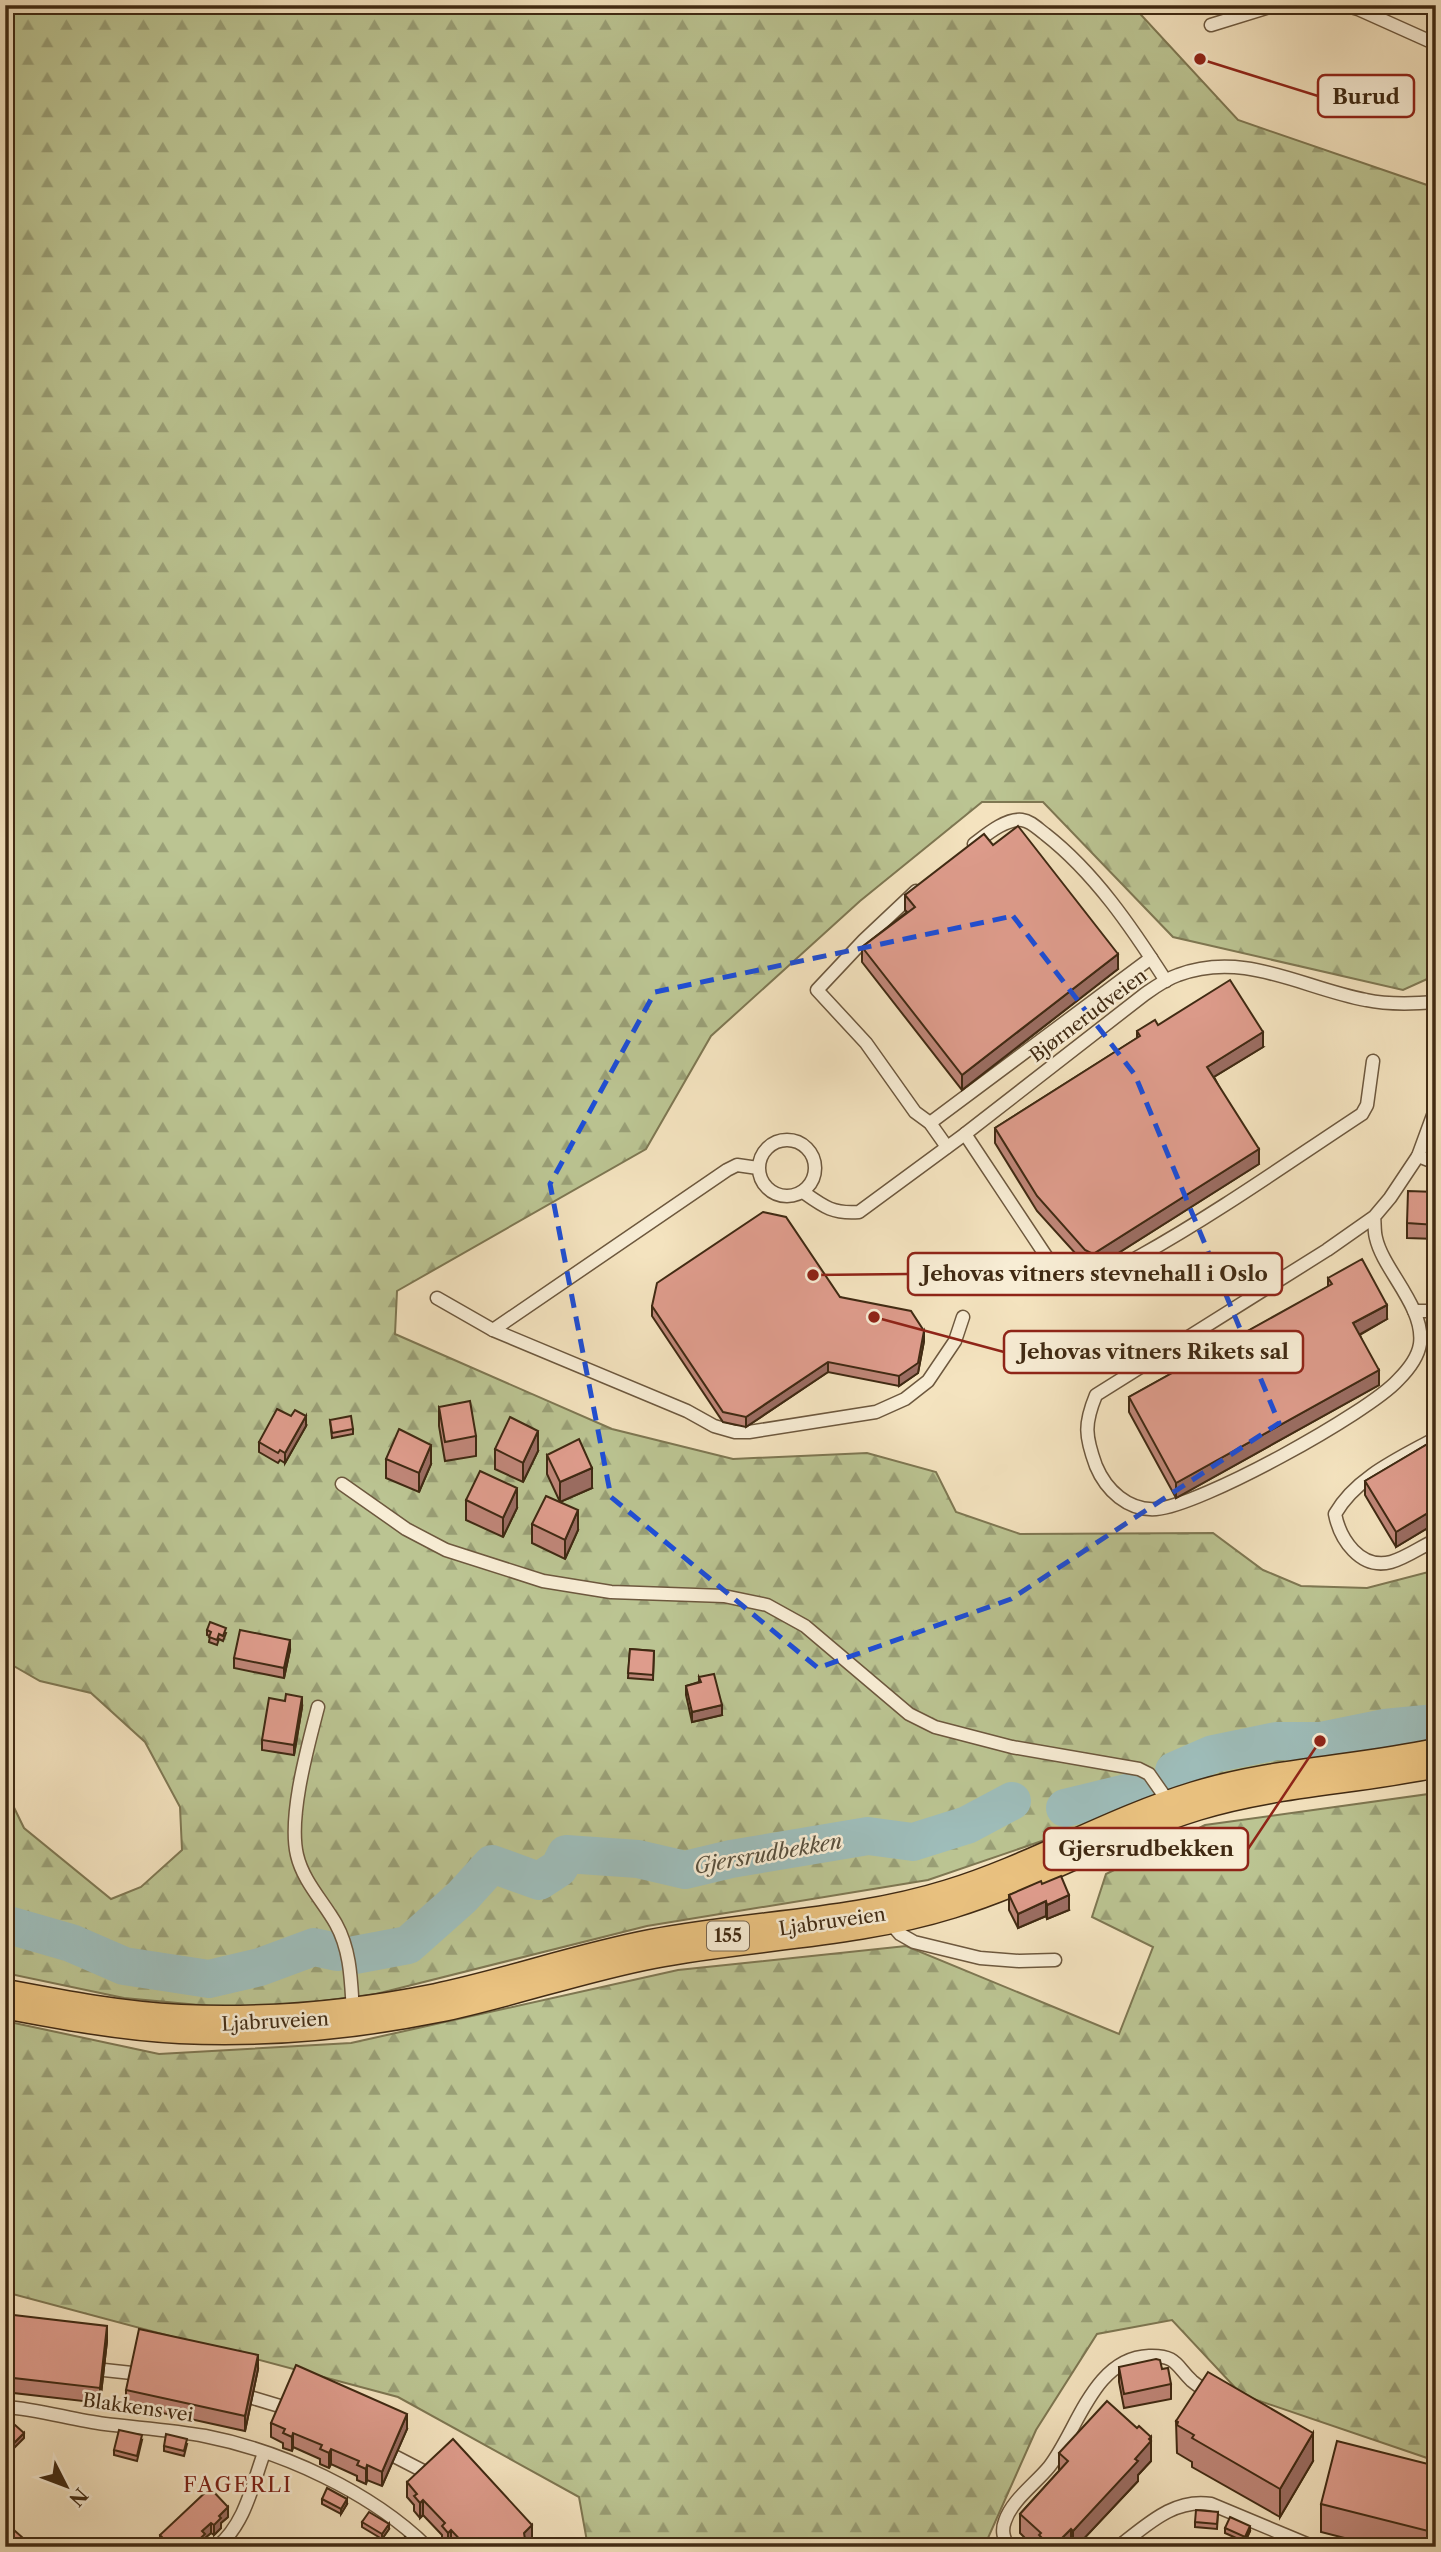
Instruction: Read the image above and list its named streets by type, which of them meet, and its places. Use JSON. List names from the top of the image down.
{
  "streets": {
    "main road": ["Ljabruveien", "155"],
    "lane": ["Bjørnerudveien", "Blakkens vei"]
  },
  "districts": ["FAGERLI"],
  "water": ["Gjersrudbekken"],
  "places": [
    "Burud",
    "Jehovas vitners stevnehall i Oslo",
    "Jehovas vitners Rikets sal",
    "Gjersrudbekken"
  ],
  "north": "bottom right"
}
